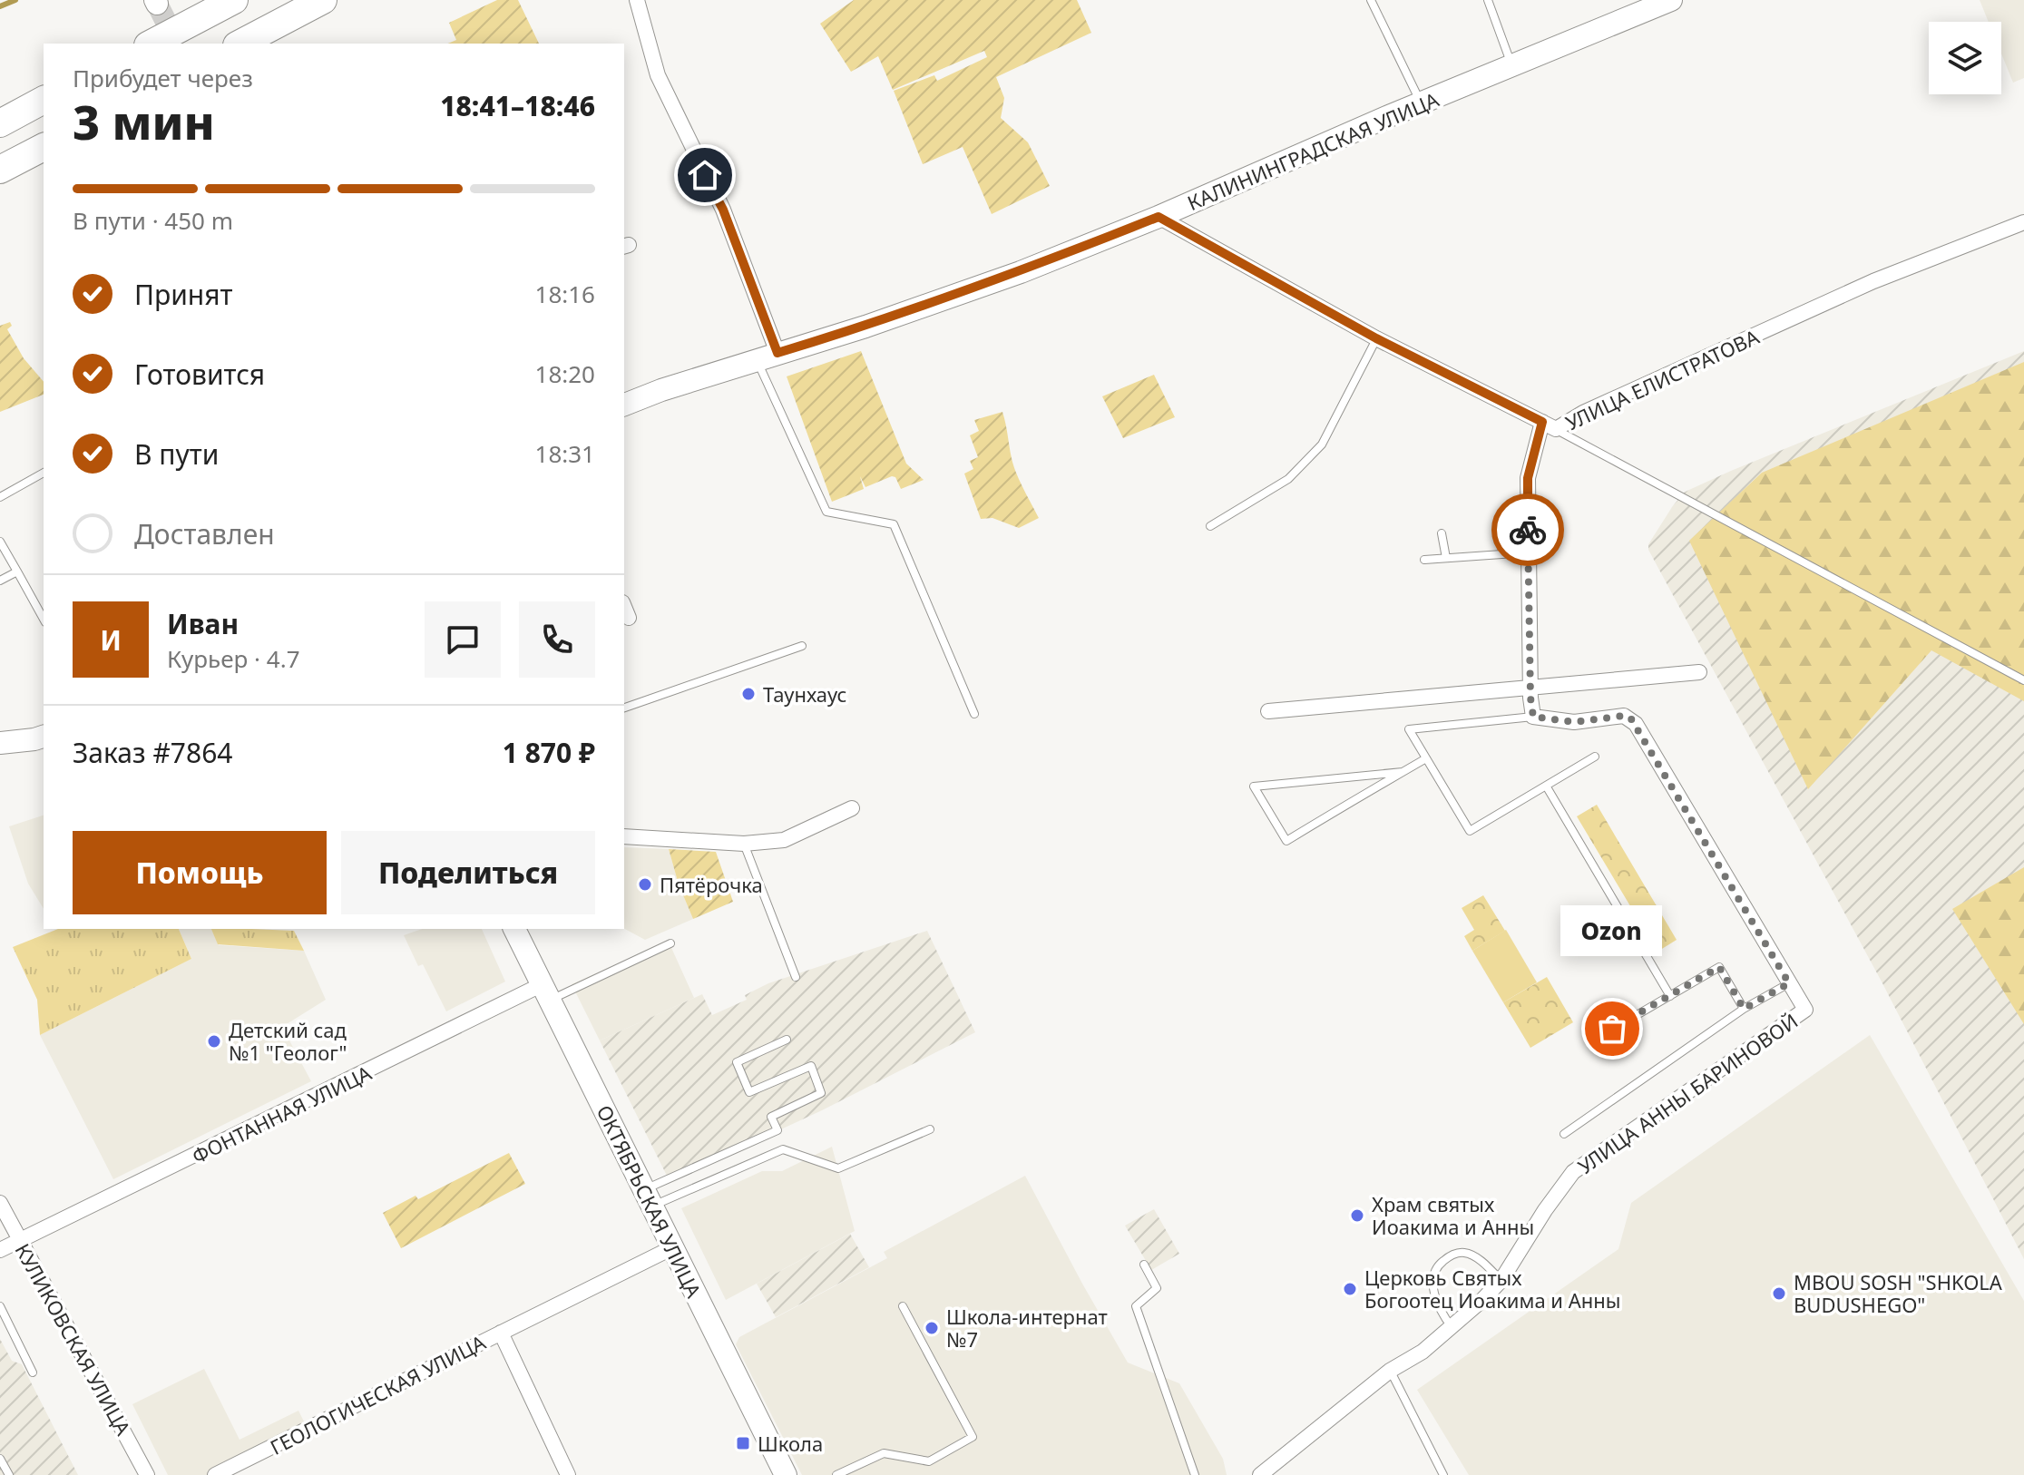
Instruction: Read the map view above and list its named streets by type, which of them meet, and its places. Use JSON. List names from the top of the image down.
{
  "streets": {
    "street": [
      "КАЛИНИНГРАДСКАЯ УЛИЦА",
      "УЛИЦА ЕЛИСТРАТОВА",
      "УЛИЦА АННЫ БАРИНОВОЙ",
      "ФОНТАННАЯ УЛИЦА",
      "ОКТЯБРЬСКАЯ УЛИЦА",
      "КУЛИКОВСКАЯ УЛИЦА",
      "ГЕОЛОГИЧЕСКАЯ УЛИЦА"
    ]
  },
  "crossings": [
    ["КАЛИНИНГРАДСКАЯ УЛИЦА", "УЛИЦА ЕЛИСТРАТОВА"],
    ["ФОНТАННАЯ УЛИЦА", "ОКТЯБРЬСКАЯ УЛИЦА"],
    ["ФОНТАННАЯ УЛИЦА", "КУЛИКОВСКАЯ УЛИЦА"],
    ["ОКТЯБРЬСКАЯ УЛИЦА", "ГЕОЛОГИЧЕСКАЯ УЛИЦА"]
  ],
  "places": {
    "other": [
      "Таунхаус",
      "Пятёрочка",
      "Ozon",
      "Детский сад №1 \"Геолог\"",
      "Храм святых Иоакима и Анны",
      "Церковь Святых Богоотец Иоакима и Анны",
      "MBOU SOSH \"SHKOLA BUDUSHEGO\"",
      "Школа-интернат №7"
    ],
    "transit": ["Школа"]
  },
  "page": {
    "heading": ["3 мин", "Прибудет через", "18:41–18:46"],
    "panel": [
      "Иван",
      "Курьер · 4.7",
      "Заказ #7864",
      "1 870 ₽"
    ],
    "bar": "В пути · 450 m",
    "list": [
      ["Принят", "18:16"],
      ["Готовится", "18:20"],
      ["В пути", "18:31"],
      "Доставлен"
    ],
    "round": "И",
    "buttons": ["Помощь", "Поделиться"],
    "bubble": "Ozon"
  }
}
